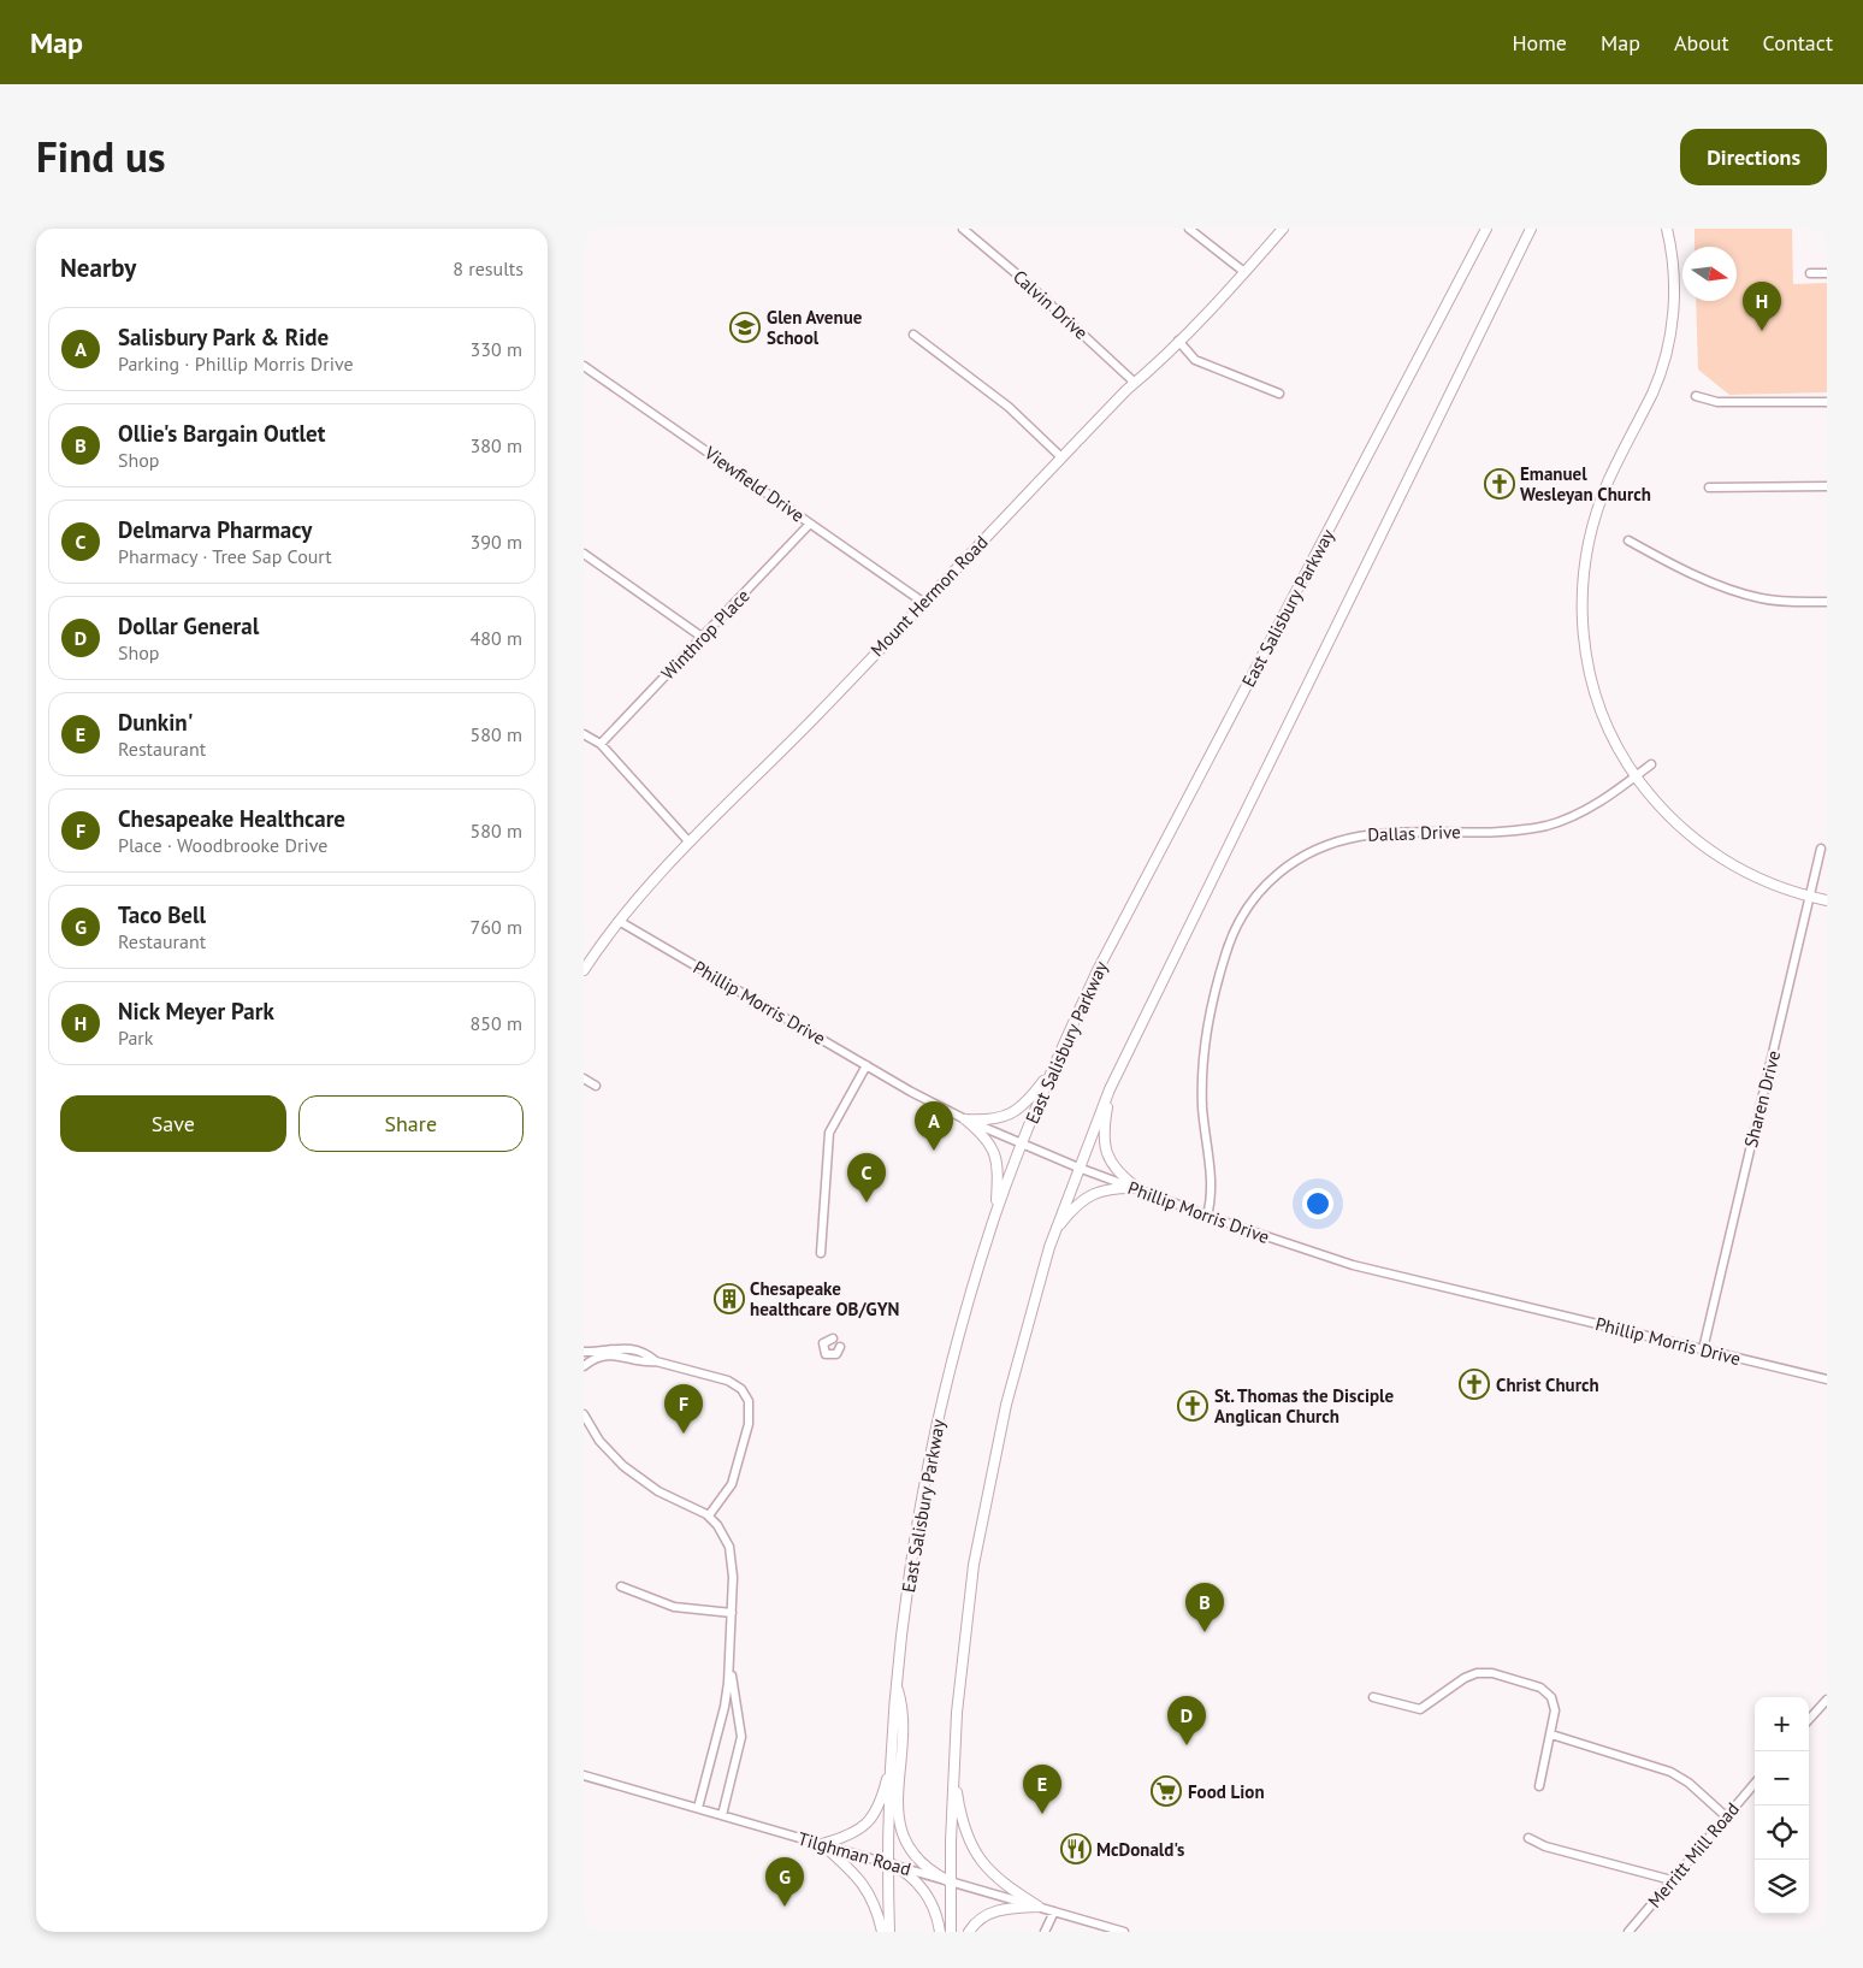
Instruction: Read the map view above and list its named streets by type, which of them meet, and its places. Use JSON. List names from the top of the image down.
{
  "streets": {
    "main road": ["Mount Hermon Road", "East Salisbury Parkway"],
    "street": [
      "Calvin Drive",
      "Viewfield Drive",
      "Winthrop Place",
      "Dallas Drive",
      "Phillip Morris Drive",
      "Sharen Drive",
      "Tilghman Road",
      "Merritt Mill Road"
    ]
  },
  "crossings": [
    ["Calvin Drive", "Mount Hermon Road"],
    ["Viewfield Drive", "Mount Hermon Road"],
    ["Viewfield Drive", "Winthrop Place"],
    ["Mount Hermon Road", "Phillip Morris Drive"],
    ["East Salisbury Parkway", "Phillip Morris Drive"],
    ["East Salisbury Parkway", "Tilghman Road"],
    ["Dallas Drive", "Phillip Morris Drive"],
    ["Phillip Morris Drive", "Sharen Drive"]
  ],
  "places": {
    "school or university": ["Glen Avenue School"],
    "church": ["Emanuel Wesleyan Church", "Christ Church", "St. Thomas the Disciple Anglican Church"],
    "building": ["Chesapeake healthcare OB/GYN"],
    "supermarket": ["Food Lion"],
    "restaurant": ["McDonald's"]
  },
  "north": "right",
  "page": {
    "header": "Map",
    "nav": [
      "Home",
      "Map",
      "About",
      "Contact"
    ],
    "title": "Find us",
    "buttons": [
      "Directions",
      ["Save", "Share"]
    ],
    "heading": ["Nearby", "8 results"],
    "pins": [
      "H",
      "A",
      "C",
      "F",
      "B",
      "D",
      "E",
      "G"
    ],
    "list": [
      {
        "mark": "A",
        "name": "Salisbury Park & Ride",
        "note": "Parking · Phillip Morris Drive",
        "value": "330 m"
      },
      {
        "mark": "B",
        "name": "Ollie's Bargain Outlet",
        "note": "Shop",
        "value": "380 m"
      },
      {
        "mark": "C",
        "name": "Delmarva Pharmacy",
        "note": "Pharmacy · Tree Sap Court",
        "value": "390 m"
      },
      {
        "mark": "D",
        "name": "Dollar General",
        "note": "Shop",
        "value": "480 m"
      },
      {
        "mark": "E",
        "name": "Dunkin'",
        "note": "Restaurant",
        "value": "580 m"
      },
      {
        "mark": "F",
        "name": "Chesapeake Healthcare",
        "note": "Place · Woodbrooke Drive",
        "value": "580 m"
      },
      {
        "mark": "G",
        "name": "Taco Bell",
        "note": "Restaurant",
        "value": "760 m"
      },
      {
        "mark": "H",
        "name": "Nick Meyer Park",
        "note": "Park",
        "value": "850 m"
      }
    ],
    "map_buttons": ["+", "−"]
  }
}
